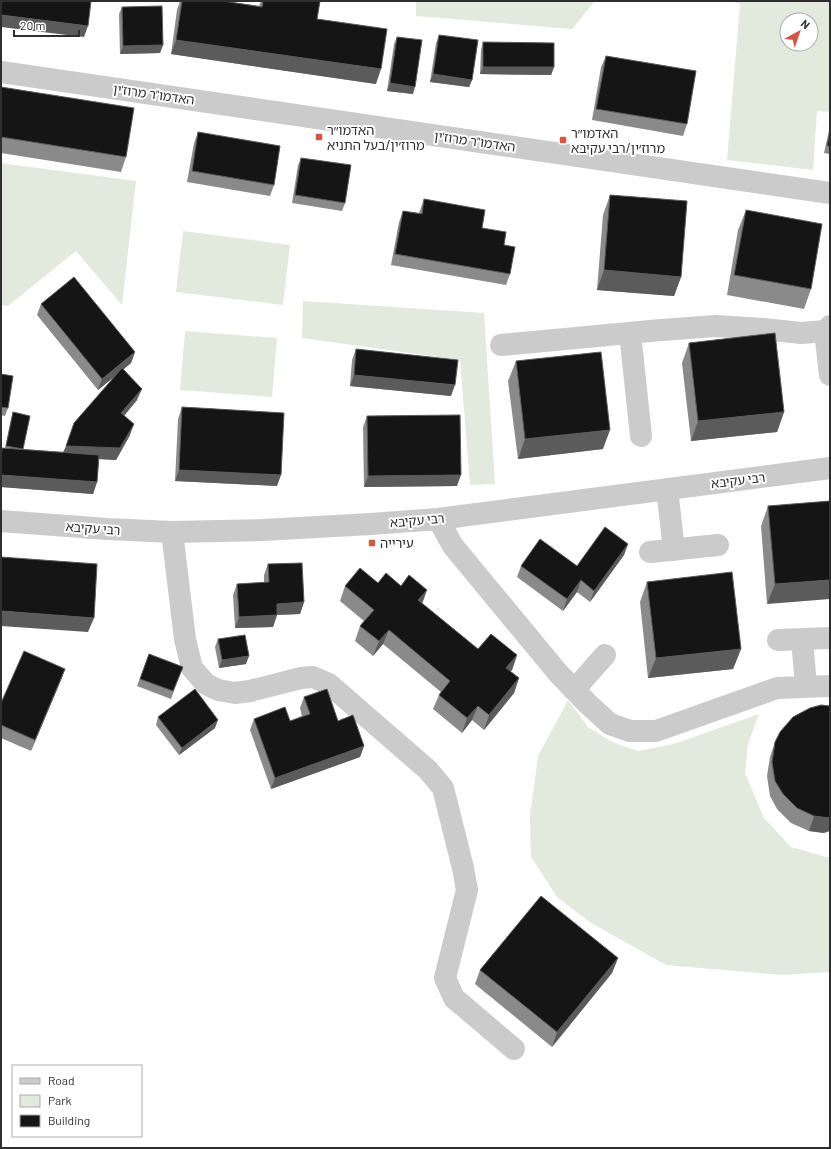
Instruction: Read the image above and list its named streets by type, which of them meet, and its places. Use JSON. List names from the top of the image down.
{
  "streets": {
    "street": ["האדמו\"ר מרוז'ין", "רבי עקיבא"]
  },
  "places": {
    "transit": ["האדמו״ר מרוז׳ין/בעל התניא", "האדמו״ר מרוז׳ין/רבי עקיבא", "עירייה"]
  },
  "legend": ["Road", "Park", "Building"],
  "scale_bar": "20 m",
  "north": "top right"
}
